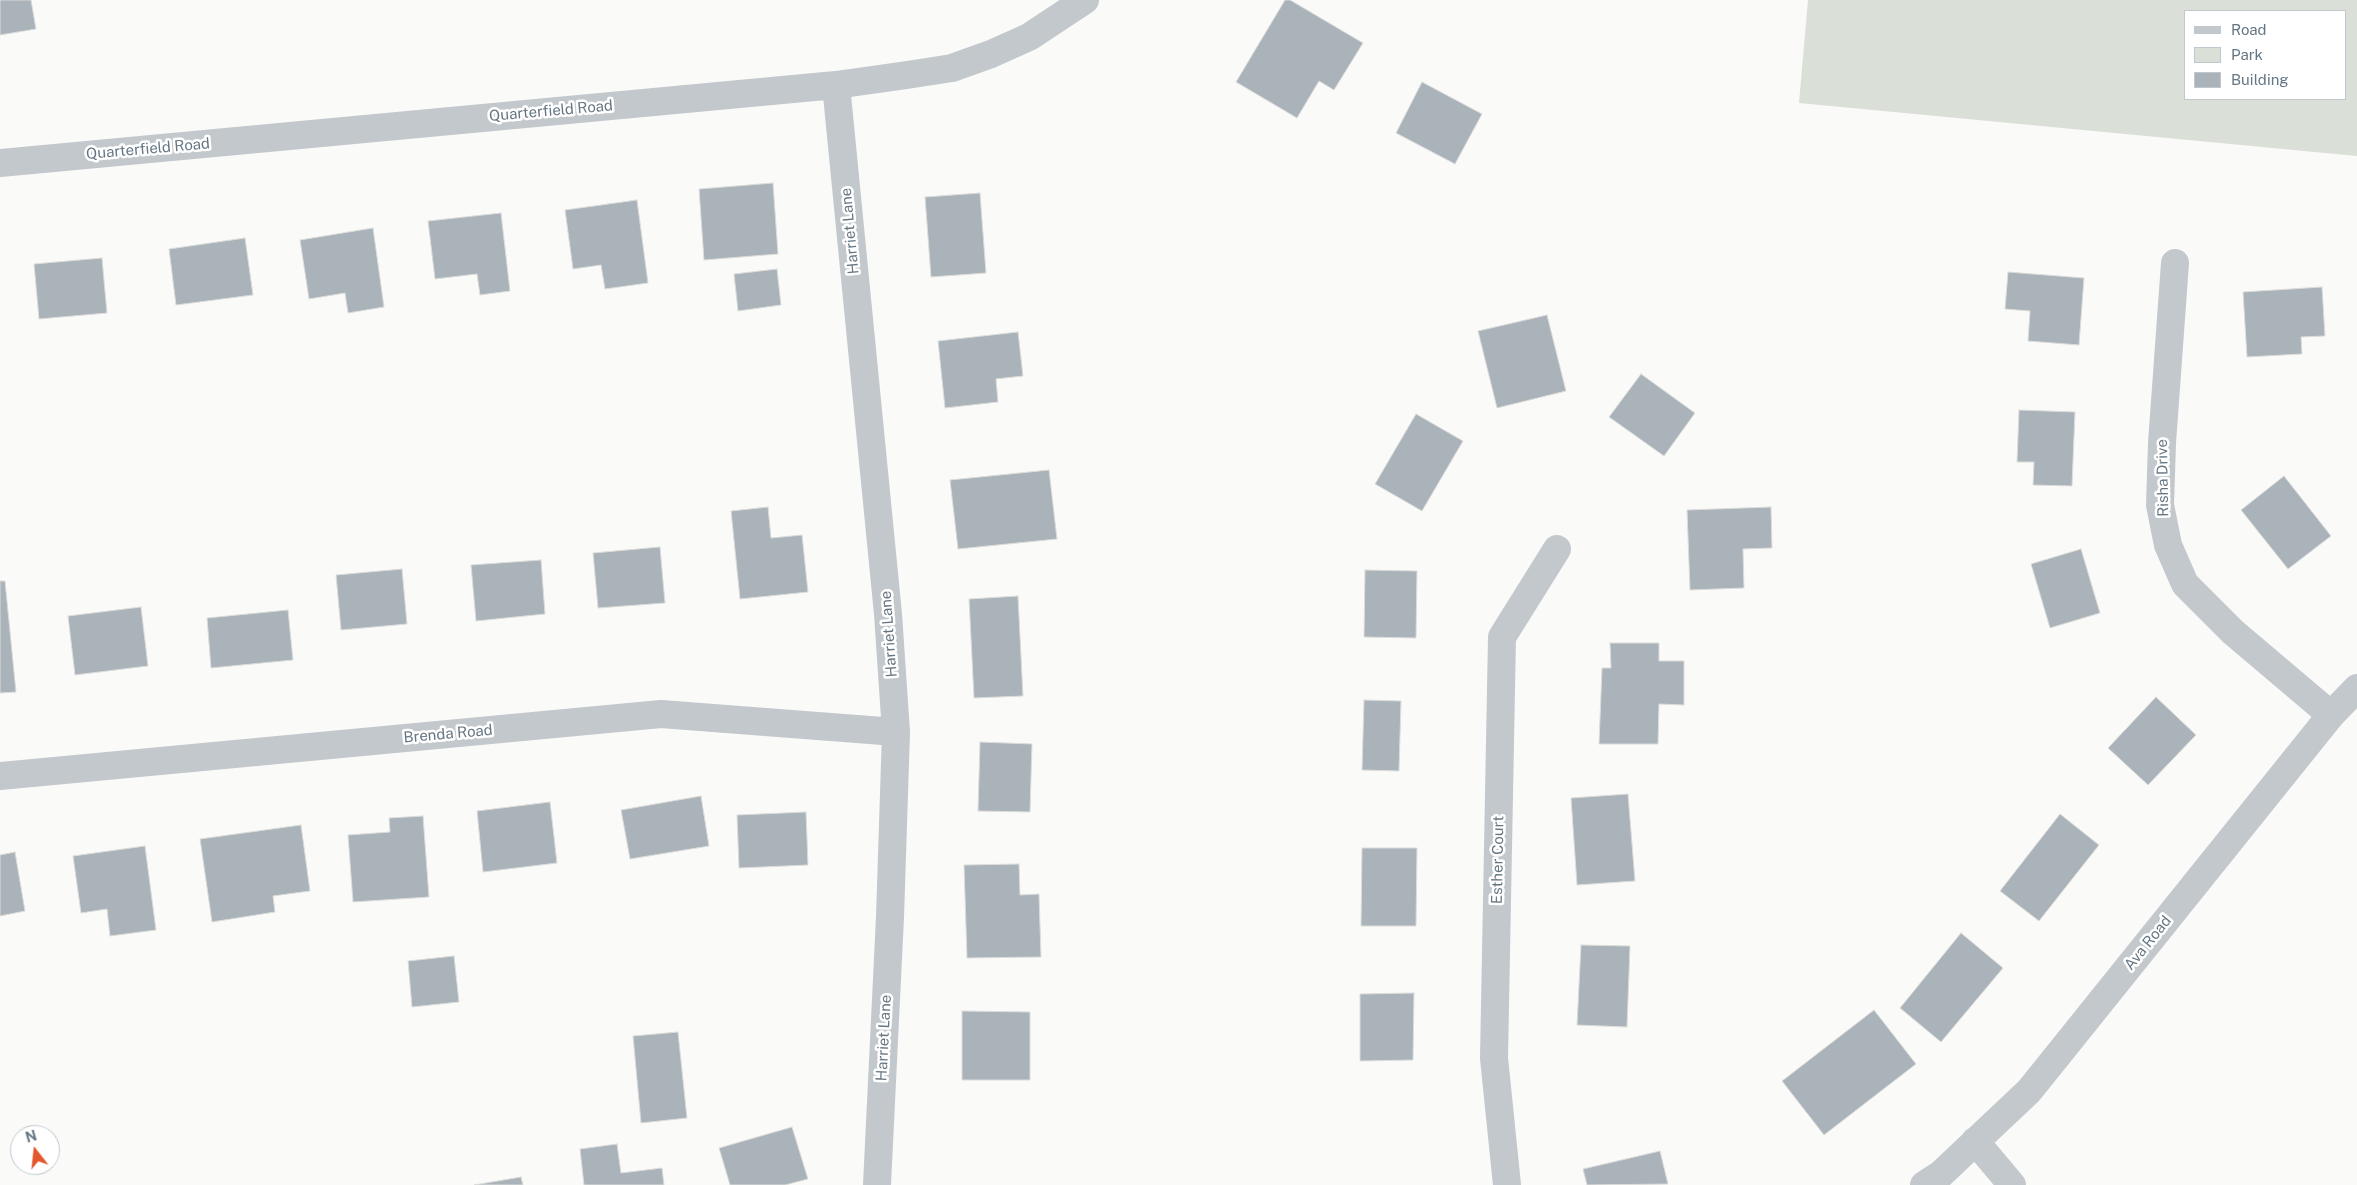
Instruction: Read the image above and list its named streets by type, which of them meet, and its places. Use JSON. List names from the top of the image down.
{
  "streets": {
    "street": [
      "Quarterfield Road",
      "Harriet Lane",
      "Risha Drive",
      "Brenda Road",
      "Esther Court",
      "Ava Road"
    ]
  },
  "crossings": [
    ["Quarterfield Road", "Harriet Lane"],
    ["Harriet Lane", "Brenda Road"],
    ["Risha Drive", "Ava Road"]
  ],
  "legend": ["Road", "Park", "Building"],
  "north": "top"
}
